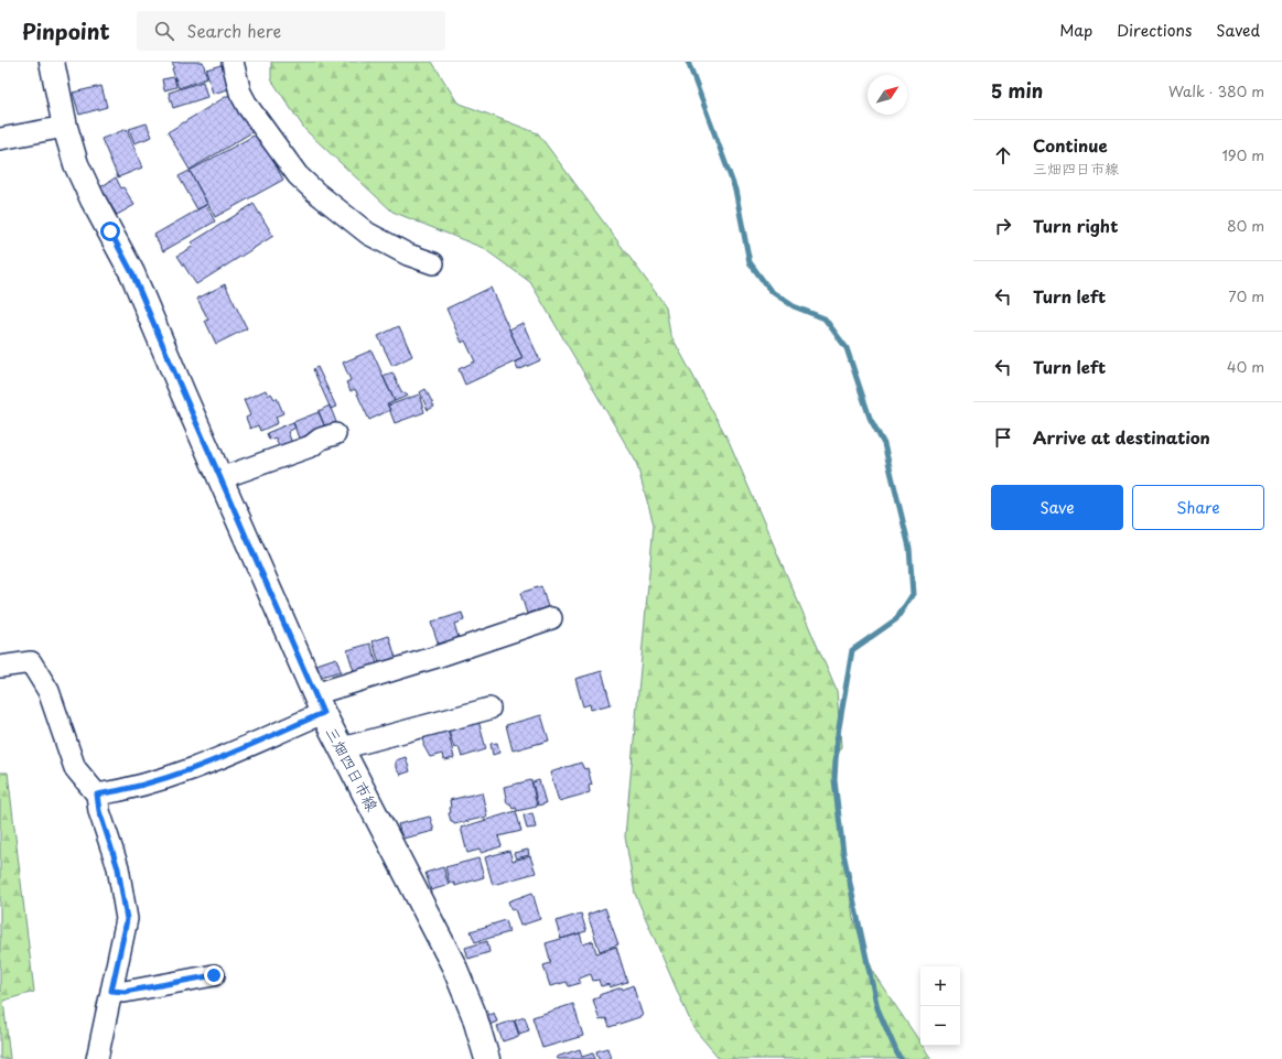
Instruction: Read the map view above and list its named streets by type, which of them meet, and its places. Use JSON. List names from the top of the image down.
{
  "streets": {
    "main road": ["三畑四日市線"]
  },
  "north": "top right",
  "page": {
    "header": "Pinpoint",
    "search": "Search here",
    "nav": ["Map", "Directions", "Saved"],
    "heading": ["5 min", "Walk · 380 m"],
    "list": [
      ["Continue", "三畑四日市線", "190 m"],
      ["Turn right", "80 m"],
      ["Turn left", "70 m"],
      ["Turn left", "40 m"],
      "Arrive at destination"
    ],
    "buttons": ["Save", "Share"],
    "map_buttons": ["+", "−"]
  }
}
